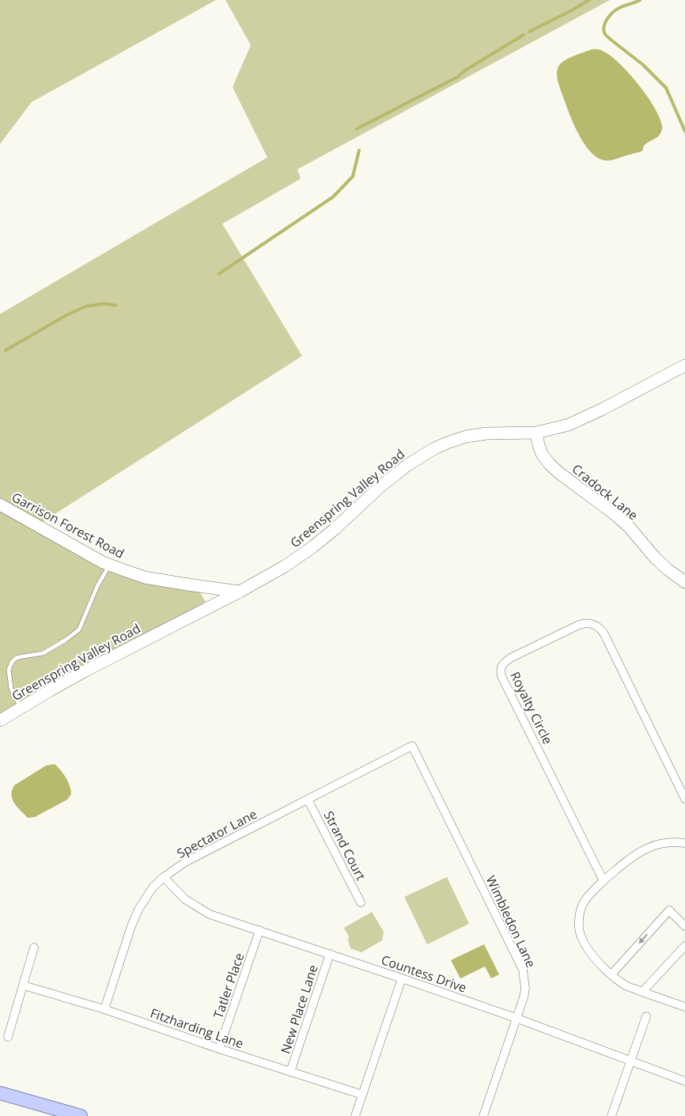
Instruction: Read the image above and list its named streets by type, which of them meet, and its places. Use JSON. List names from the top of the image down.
{
  "streets": {
    "main road": ["Cradock Lane", "Greenspring Valley Road", "Garrison Forest Road"],
    "street": [
      "Royalty Circle",
      "Spectator Lane",
      "Strand Court",
      "Wimbledon Lane",
      "Countess Drive",
      "Tatler Place",
      "New Place Lane",
      "Fitzharding Lane"
    ]
  },
  "crossings": [
    ["Cradock Lane", "Greenspring Valley Road"],
    ["Greenspring Valley Road", "Garrison Forest Road"],
    ["Spectator Lane", "Strand Court"],
    ["Spectator Lane", "Wimbledon Lane"],
    ["Spectator Lane", "Countess Drive"],
    ["Spectator Lane", "Fitzharding Lane"],
    ["Wimbledon Lane", "Countess Drive"],
    ["Countess Drive", "Tatler Place"],
    ["Countess Drive", "New Place Lane"],
    ["Tatler Place", "Fitzharding Lane"],
    ["New Place Lane", "Fitzharding Lane"]
  ]
}
